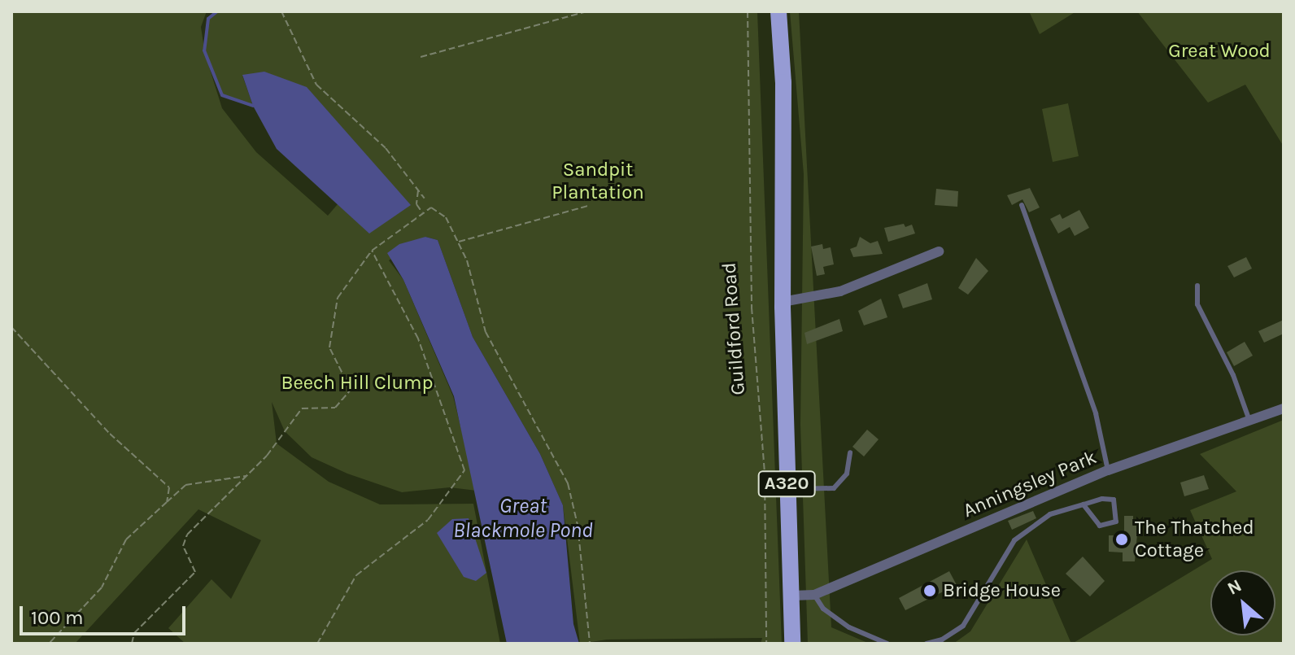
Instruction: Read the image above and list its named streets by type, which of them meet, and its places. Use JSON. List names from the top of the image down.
{
  "streets": {
    "main road": ["A320"],
    "street": ["Anningsley Park"],
    "path": ["Guildford Road"]
  },
  "crossings": [
    ["A320", "Anningsley Park"]
  ],
  "water": ["Great Blackmole Pond"],
  "parks": ["Great Wood", "Sandpit Plantation", "Beech Hill Clump"],
  "places": ["The Thatched Cottage", "Bridge House"],
  "scale_bar": "100 m",
  "north": "top left"
}
